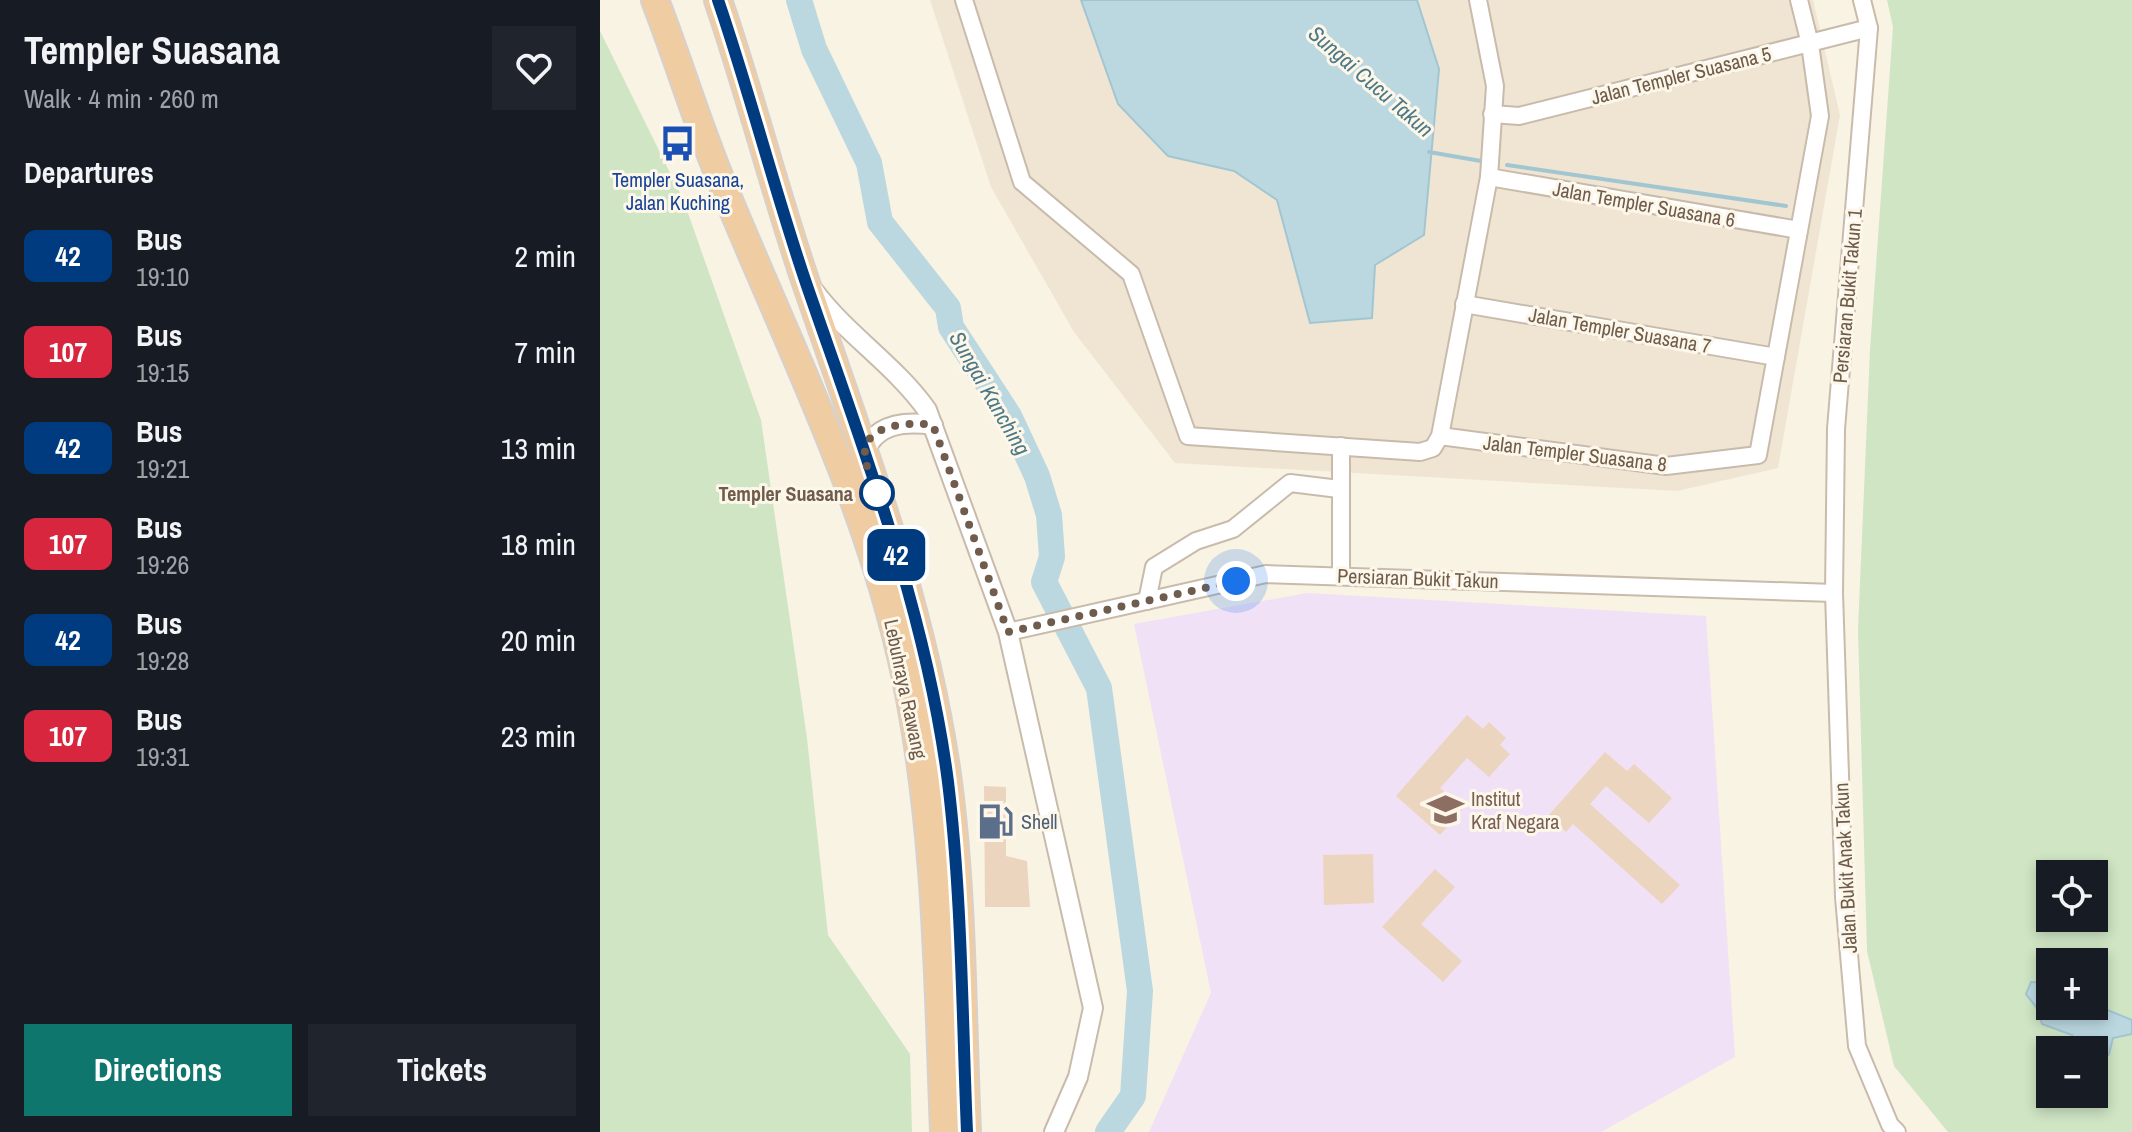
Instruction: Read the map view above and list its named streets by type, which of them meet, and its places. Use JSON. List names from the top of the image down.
{
  "streets": {
    "highway": ["Lebuhraya Rawang"],
    "street": [
      "Jalan Templer Suasana 5",
      "Jalan Templer Suasana 6",
      "Persiaran Bukit Takun 1",
      "Jalan Templer Suasana 7",
      "Jalan Templer Suasana 8",
      "Persiaran Bukit Takun",
      "Jalan Bukit Anak Takun"
    ]
  },
  "crossings": [
    ["Jalan Templer Suasana 5", "Persiaran Bukit Takun 1"],
    ["Persiaran Bukit Takun 1", "Persiaran Bukit Takun"],
    ["Persiaran Bukit Takun 1", "Jalan Bukit Anak Takun"],
    ["Jalan Templer Suasana 7", "Jalan Templer Suasana 8"],
    ["Persiaran Bukit Takun", "Jalan Bukit Anak Takun"]
  ],
  "water": ["Sungai Cucu Takun", "Sungai Kanching"],
  "places": {
    "bus stop": ["Templer Suasana, Jalan Kuching"],
    "other": ["Templer Suasana"],
    "school or university": ["Institut Kraf Negara"],
    "fuel station": ["Shell"]
  },
  "lines": ["bus line 42"],
  "page": {
    "heading": [
      ["Templer Suasana", "Walk · 4 min · 260 m"],
      "Departures"
    ],
    "on_map": "42",
    "list": [
      {
        "mark": "42",
        "name": "Bus",
        "note": "19:10",
        "value": "2 min"
      },
      {
        "mark": "107",
        "name": "Bus",
        "note": "19:15",
        "value": "7 min"
      },
      {
        "mark": "42",
        "name": "Bus",
        "note": "19:21",
        "value": "13 min"
      },
      {
        "mark": "107",
        "name": "Bus",
        "note": "19:26",
        "value": "18 min"
      },
      {
        "mark": "42",
        "name": "Bus",
        "note": "19:28",
        "value": "20 min"
      },
      {
        "mark": "107",
        "name": "Bus",
        "note": "19:31",
        "value": "23 min"
      }
    ],
    "map_buttons": ["+", "−"],
    "buttons": ["Directions", "Tickets"]
  }
}
